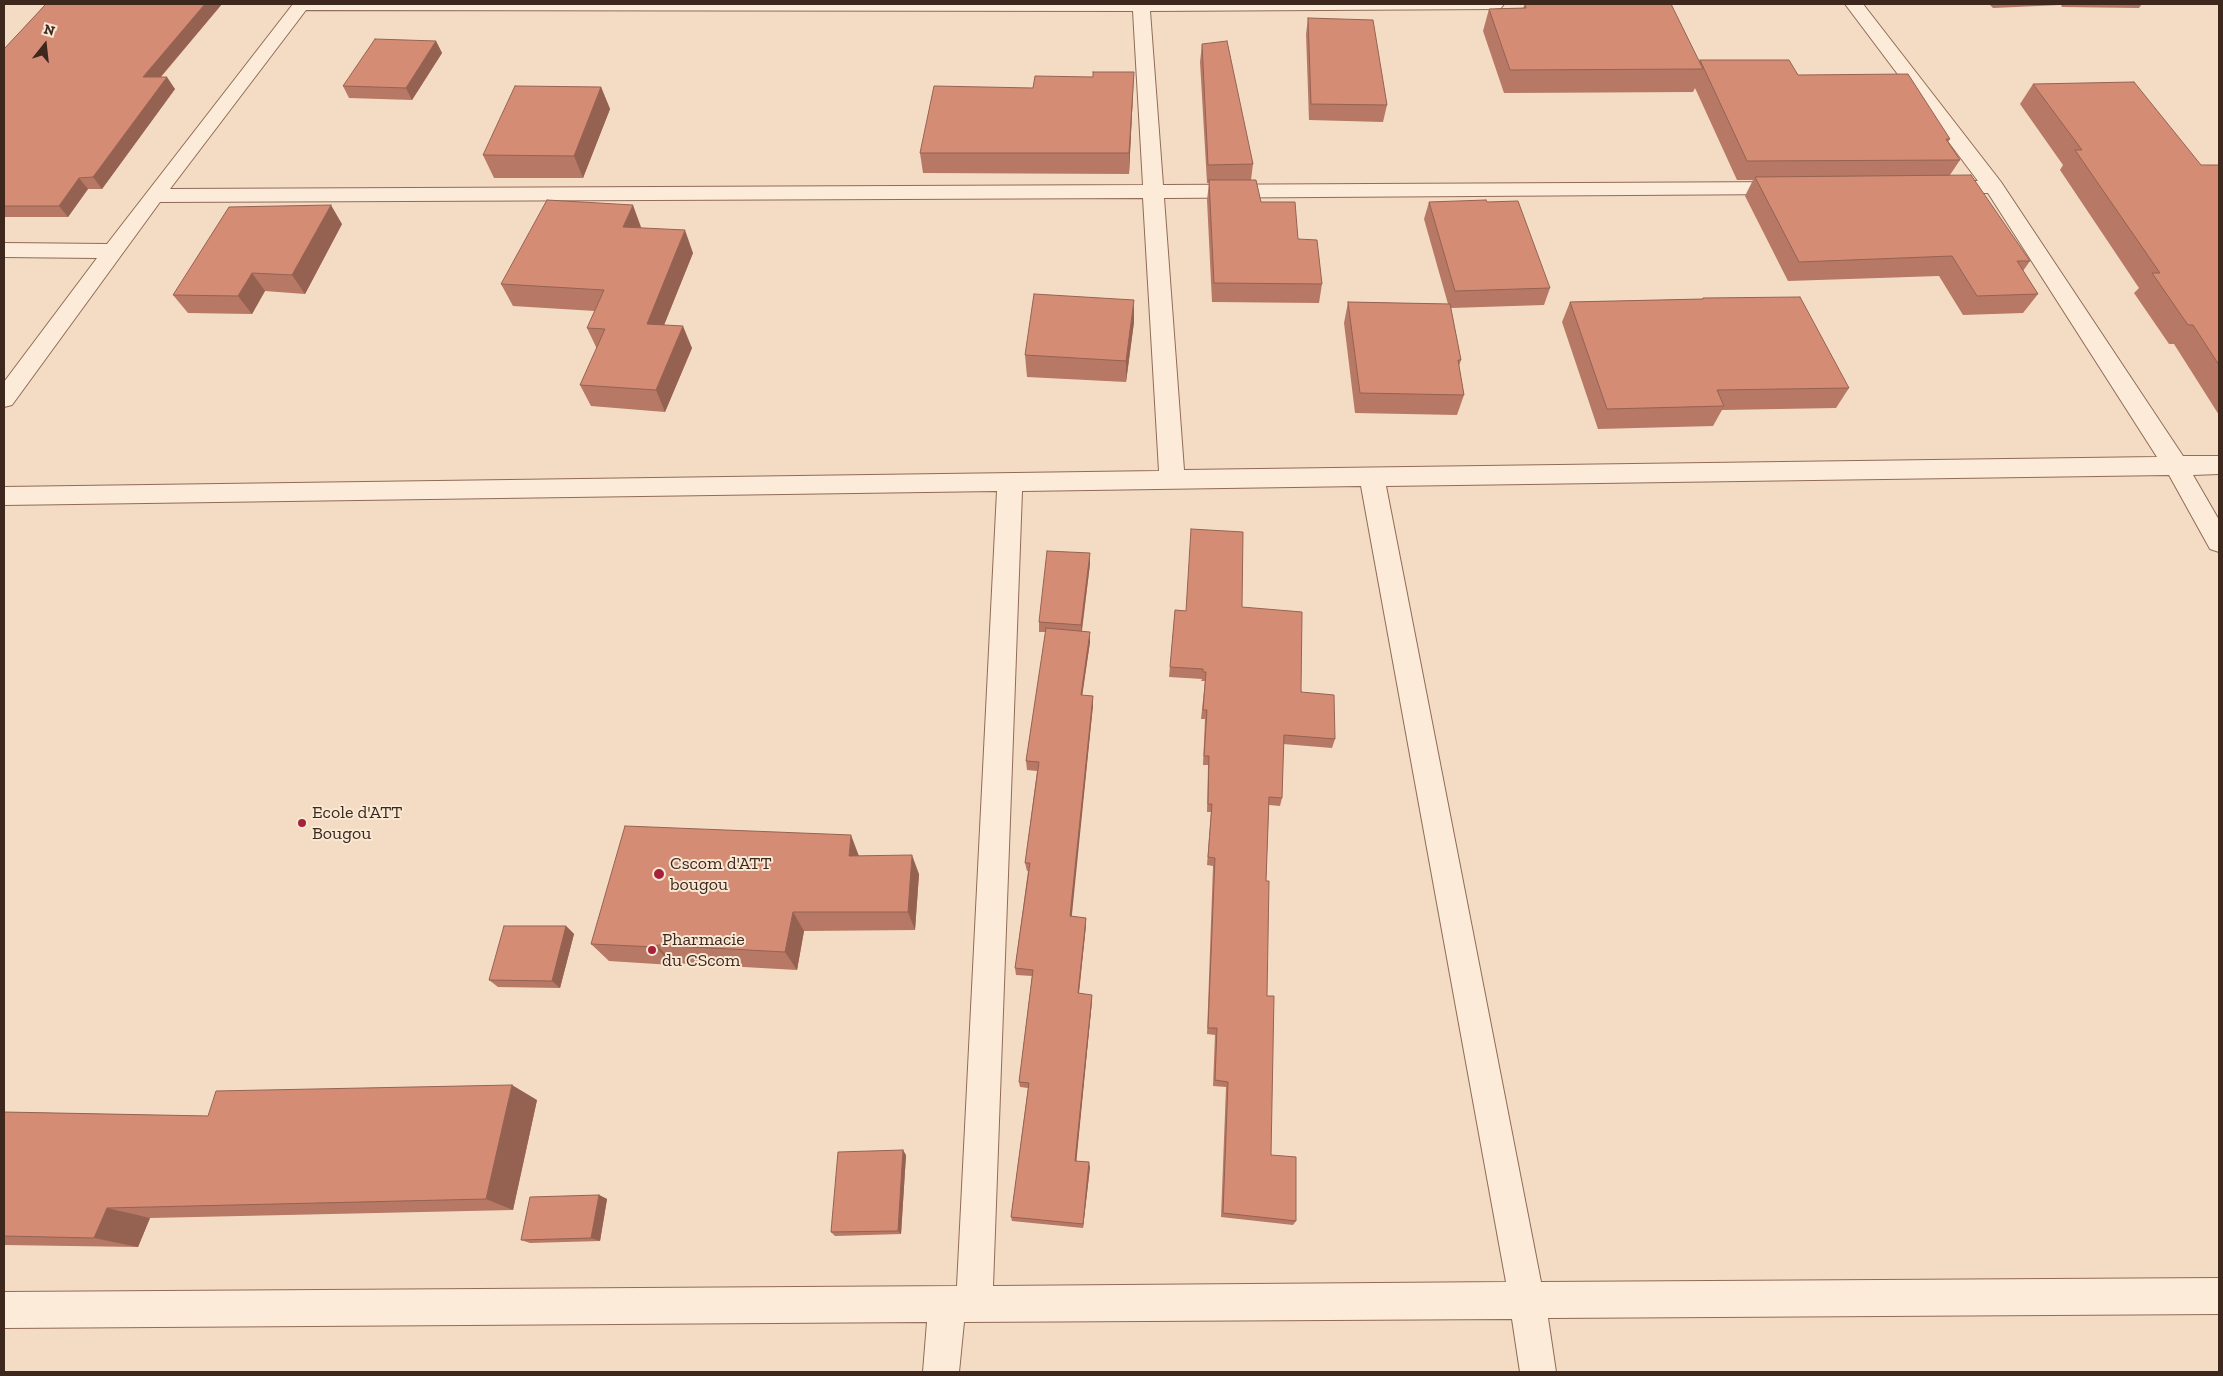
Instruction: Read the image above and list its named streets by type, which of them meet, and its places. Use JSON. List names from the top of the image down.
{
  "places": ["Ecole d'ATT Bougou", "Cscom d'ATT bougou", "Pharmacie du CScom"],
  "north": "top"
}
